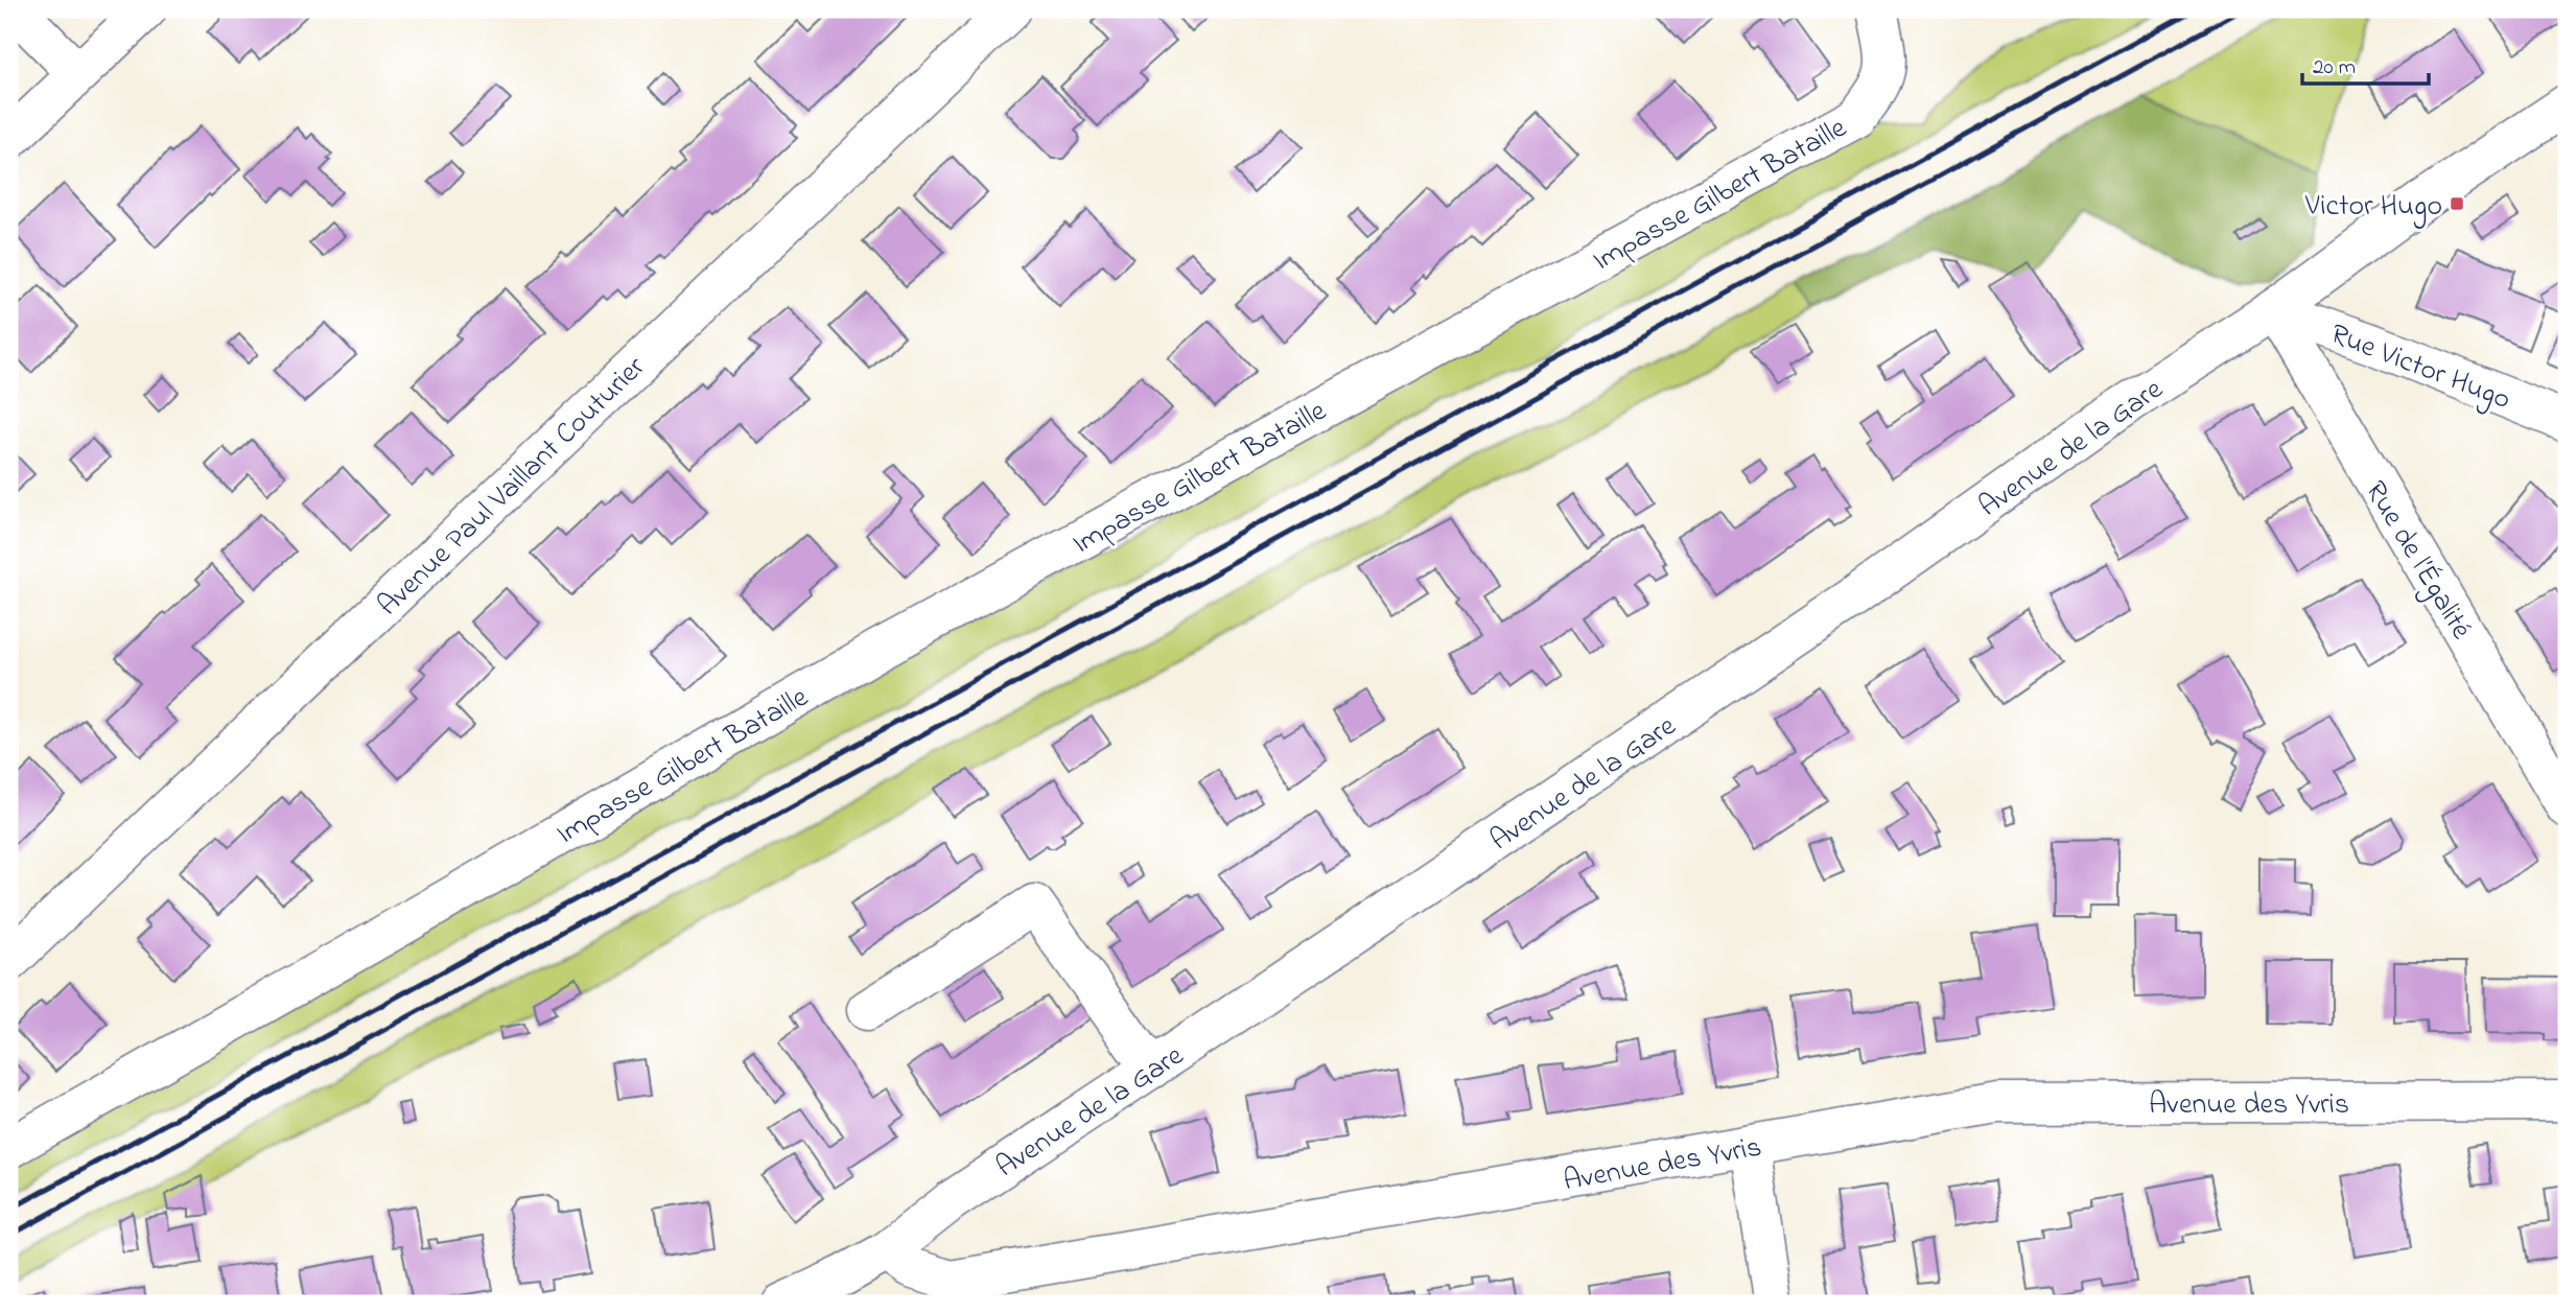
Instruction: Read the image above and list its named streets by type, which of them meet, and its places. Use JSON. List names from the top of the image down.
{
  "streets": {
    "street": [
      "Impasse Gilbert Bataille",
      "Rue Victor Hugo",
      "Avenue de la Gare",
      "Avenue Paul Vaillant Couturier",
      "Rue de l’Égalité",
      "Avenue des Yvris"
    ]
  },
  "crossings": [
    ["Rue Victor Hugo", "Avenue de la Gare"],
    ["Rue Victor Hugo", "Rue de l’Égalité"],
    ["Avenue de la Gare", "Rue de l’Égalité"],
    ["Avenue de la Gare", "Avenue des Yvris"]
  ],
  "places": {
    "transit": ["Victor Hugo"]
  },
  "scale_bar": "20 m"
}
